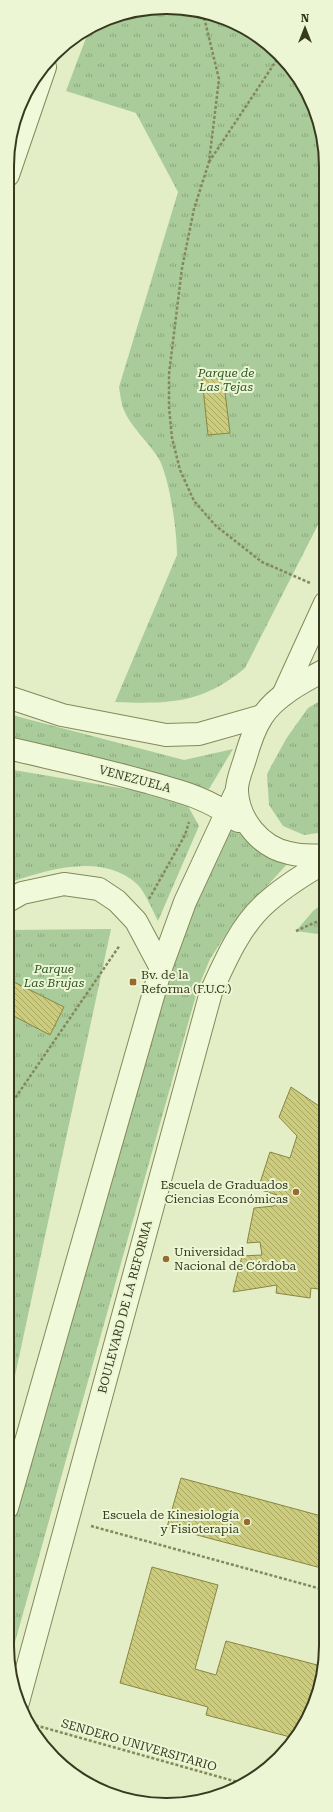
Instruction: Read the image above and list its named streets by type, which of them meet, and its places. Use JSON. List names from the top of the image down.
{
  "streets": {
    "street": ["VENEZUELA", "BOULEVARD DE LA REFORMA"],
    "path": ["SENDERO UNIVERSITARIO"]
  },
  "parks": ["Parque de Las Tejas", "Parque Las Brujas"],
  "places": {
    "transit": ["Bv. de la Reforma (F.U.C.)"],
    "other": ["Escuela de Graduados Ciencias Económicas", "Universidad Nacional de Córdoba", "Escuela de Kinesiología y Fisioterapia"]
  },
  "north": "top"
}
